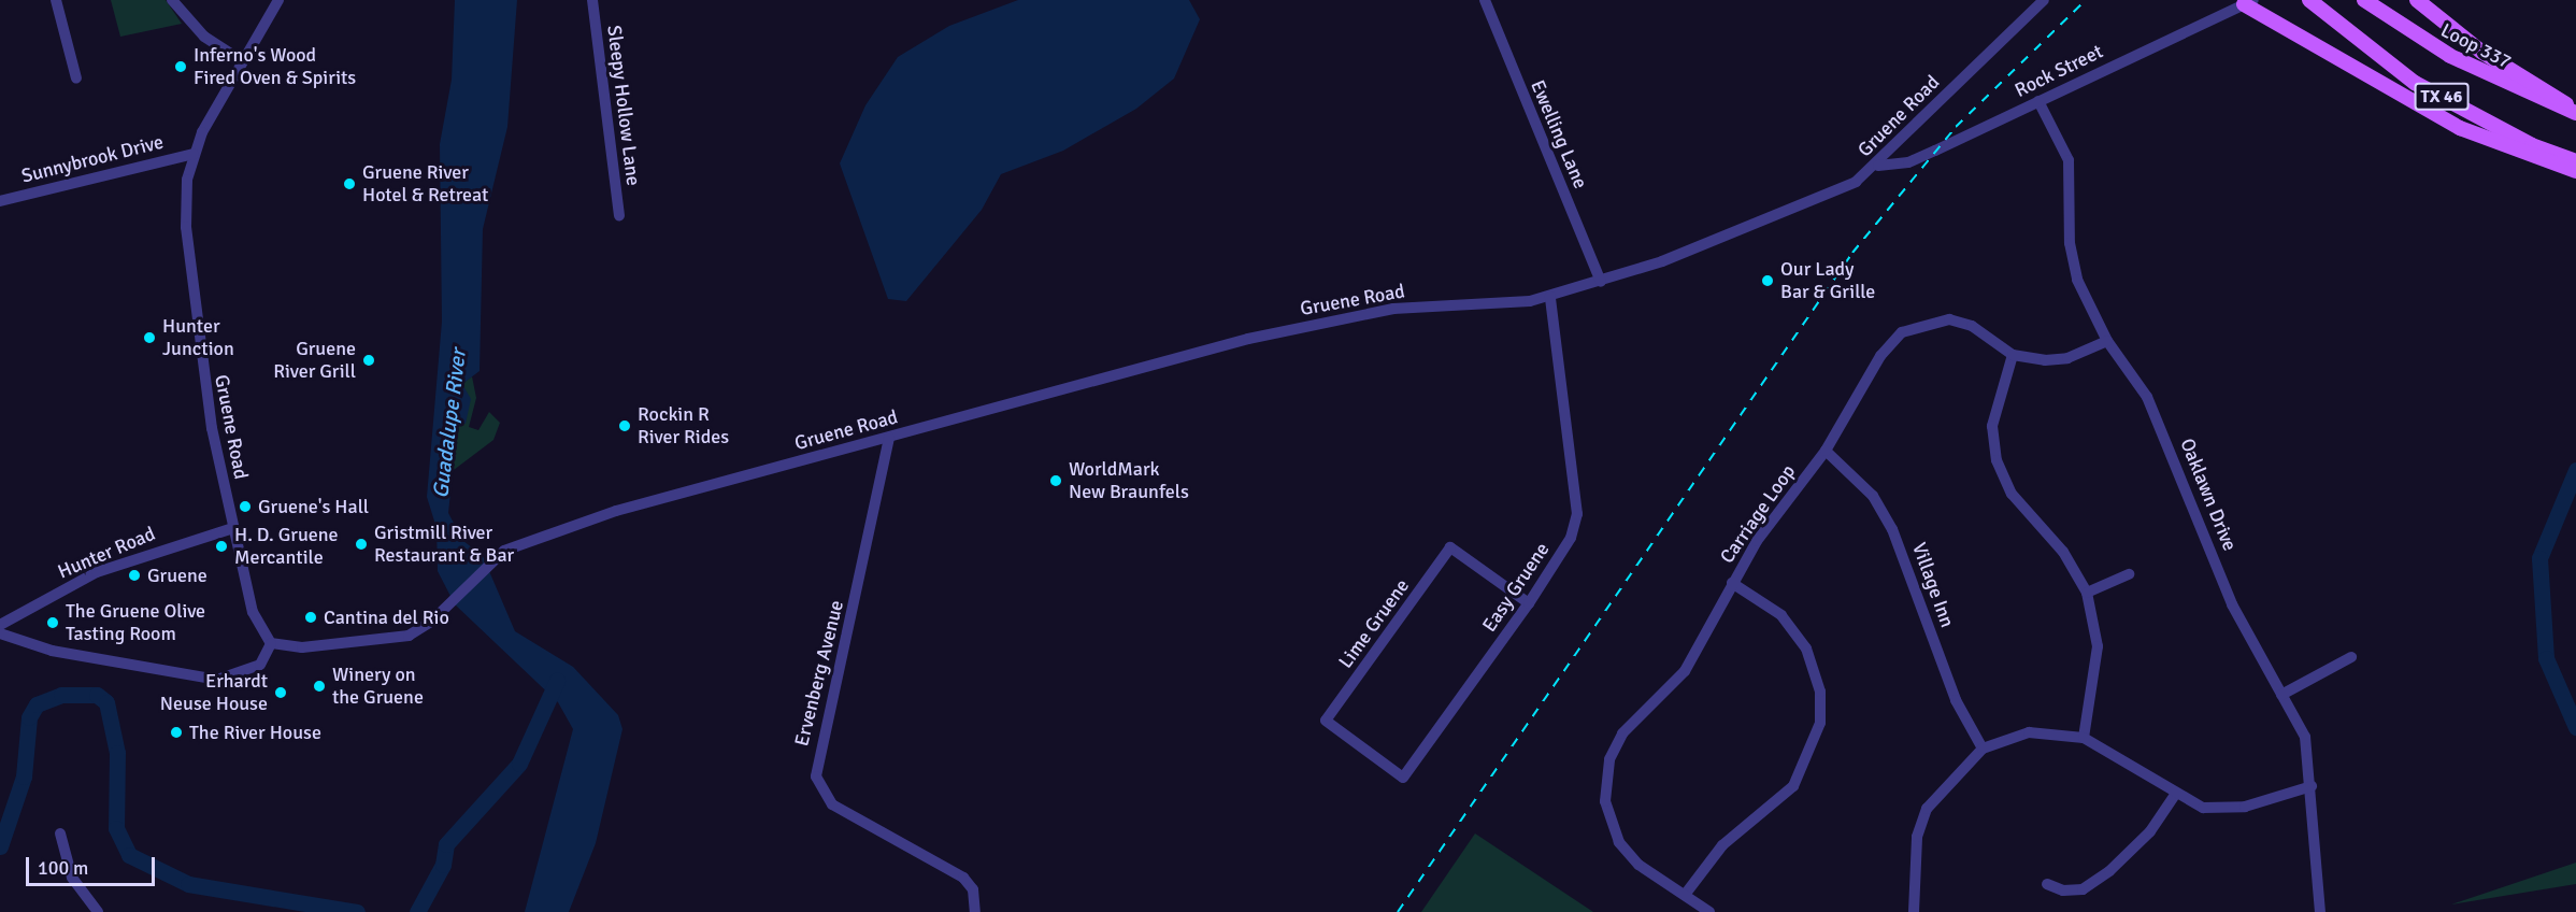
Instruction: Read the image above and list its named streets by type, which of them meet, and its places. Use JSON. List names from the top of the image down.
{
  "streets": {
    "main road": ["Loop 337", "TX 46"],
    "street": [
      "Rock Street",
      "Sleepy Hollow Lane",
      "Gruene Road",
      "Ewelling Lane",
      "Sunnybrook Drive",
      "Oaklawn Drive",
      "Carriage Loop",
      "Hunter Road",
      "Village Inn",
      "Easy Gruene",
      "Lime Gruene",
      "Ervenberg Avenue"
    ]
  },
  "crossings": [
    ["Rock Street", "Gruene Road"],
    ["Rock Street", "Oaklawn Drive"],
    ["Gruene Road", "Ewelling Lane"],
    ["Gruene Road", "Sunnybrook Drive"],
    ["Gruene Road", "Hunter Road"],
    ["Gruene Road", "Easy Gruene"],
    ["Gruene Road", "Ervenberg Avenue"],
    ["Carriage Loop", "Village Inn"],
    ["Easy Gruene", "Lime Gruene"]
  ],
  "water": ["Guadalupe River"],
  "places": [
    "Inferno's Wood Fired Oven & Spirits",
    "Gruene River Hotel & Retreat",
    "Our Lady Bar & Grille",
    "Hunter Junction",
    "Gruene River Grill",
    "Rockin R River Rides",
    "WorldMark New Braunfels",
    "Gruene's Hall",
    "Gristmill River Restaurant & Bar",
    "H. D. Gruene Mercantile",
    "Gruene",
    "Cantina del Rio",
    "The Gruene Olive Tasting Room",
    "Winery on the Gruene",
    "Erhardt Neuse House",
    "The River House"
  ],
  "scale_bar": "100 m"
}
